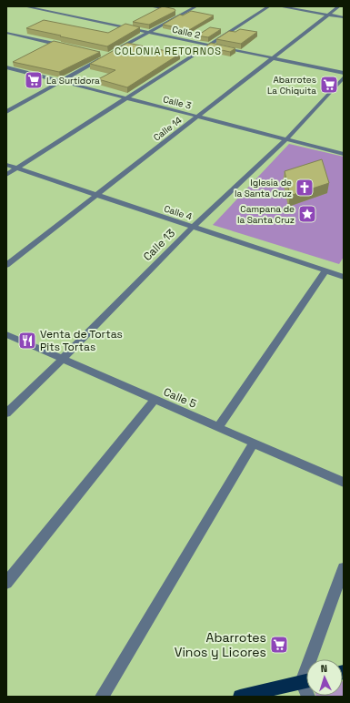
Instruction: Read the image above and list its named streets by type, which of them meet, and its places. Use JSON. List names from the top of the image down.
{
  "streets": {
    "street": [
      "Calle 2",
      "Calle 3",
      "Calle 14",
      "Calle 4",
      "Calle 13",
      "Calle 5"
    ]
  },
  "crossings": [
    ["Calle 2", "Calle 14"],
    ["Calle 3", "Calle 14"],
    ["Calle 3", "Calle 13"],
    ["Calle 14", "Calle 4"],
    ["Calle 4", "Calle 13"],
    ["Calle 13", "Calle 5"]
  ],
  "districts": ["COLONIA RETORNOS"],
  "places": {
    "supermarket": ["La Surtidora", "Abarrotes La Chiquita", "Abarrotes Vinos y Licores"],
    "church": ["Iglesia de la Santa Cruz"],
    "place": ["Campana de la Santa Cruz"],
    "restaurant": ["Venta de Tortas Pits Tortas"]
  },
  "north": "top"
}
